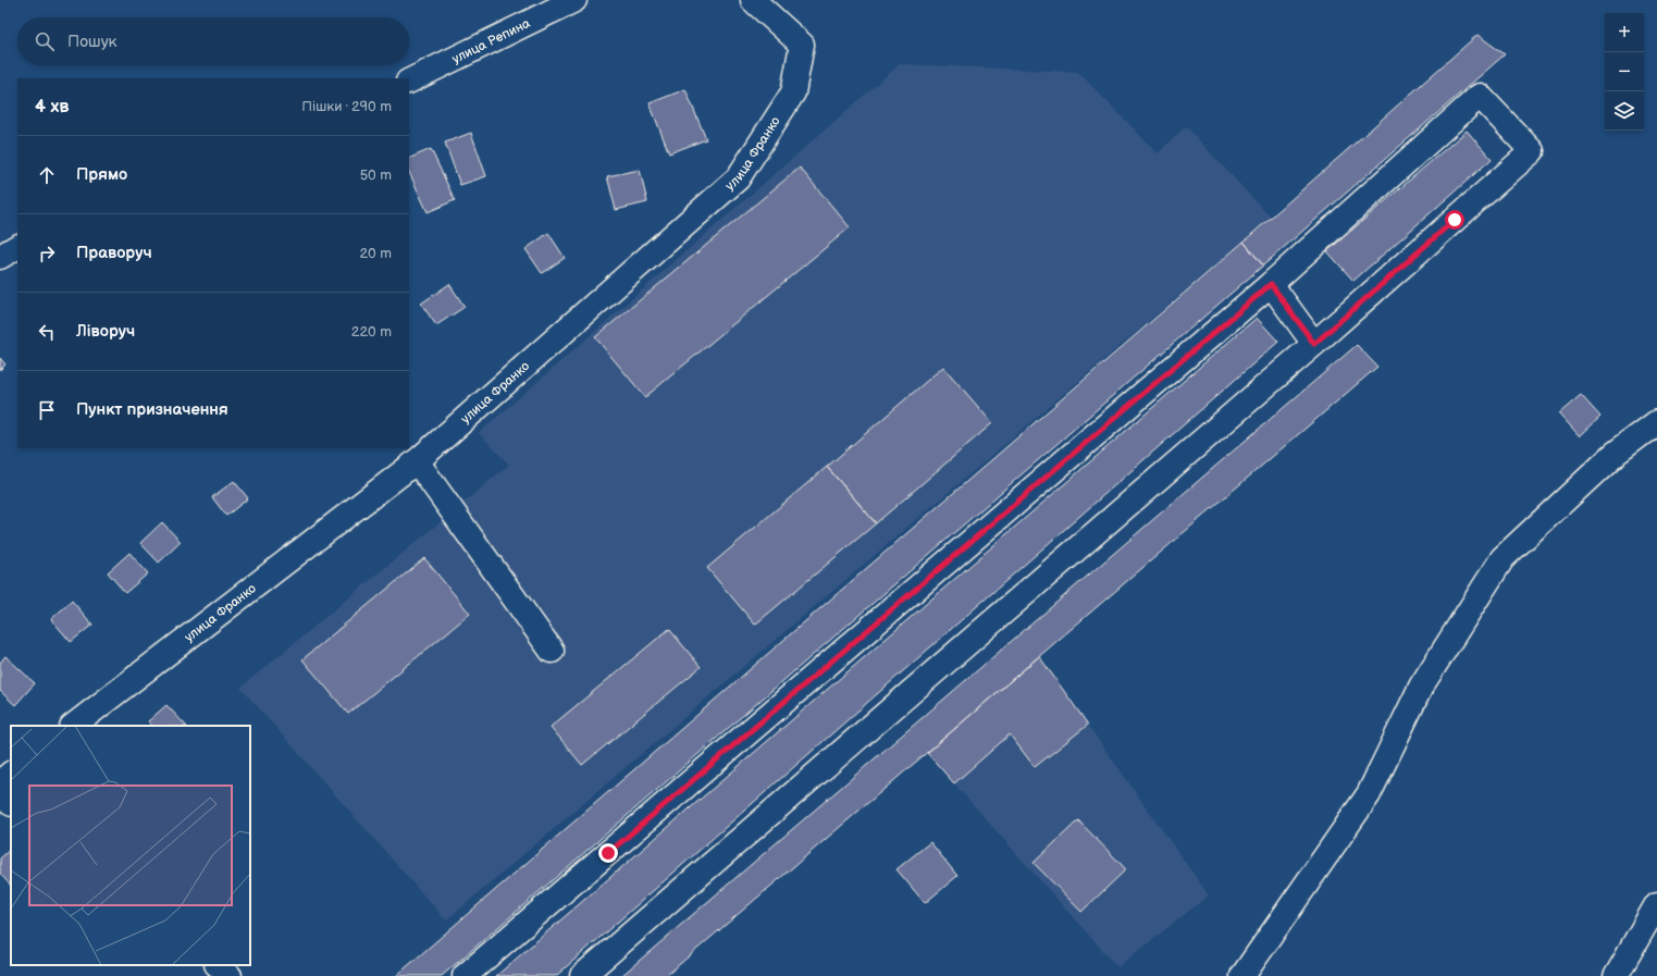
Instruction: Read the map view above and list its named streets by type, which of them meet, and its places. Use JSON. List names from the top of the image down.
{
  "streets": {
    "street": ["улица Репина", "улица Франко"]
  },
  "page": {
    "map_buttons": ["+", "−"],
    "search": "Пошук",
    "heading": ["4 хв", "Пішки · 290 m"],
    "list": [
      ["Прямо", "50 m"],
      ["Праворуч", "20 m"],
      ["Ліворуч", "220 m"],
      "Пункт призначення"
    ]
  }
}
